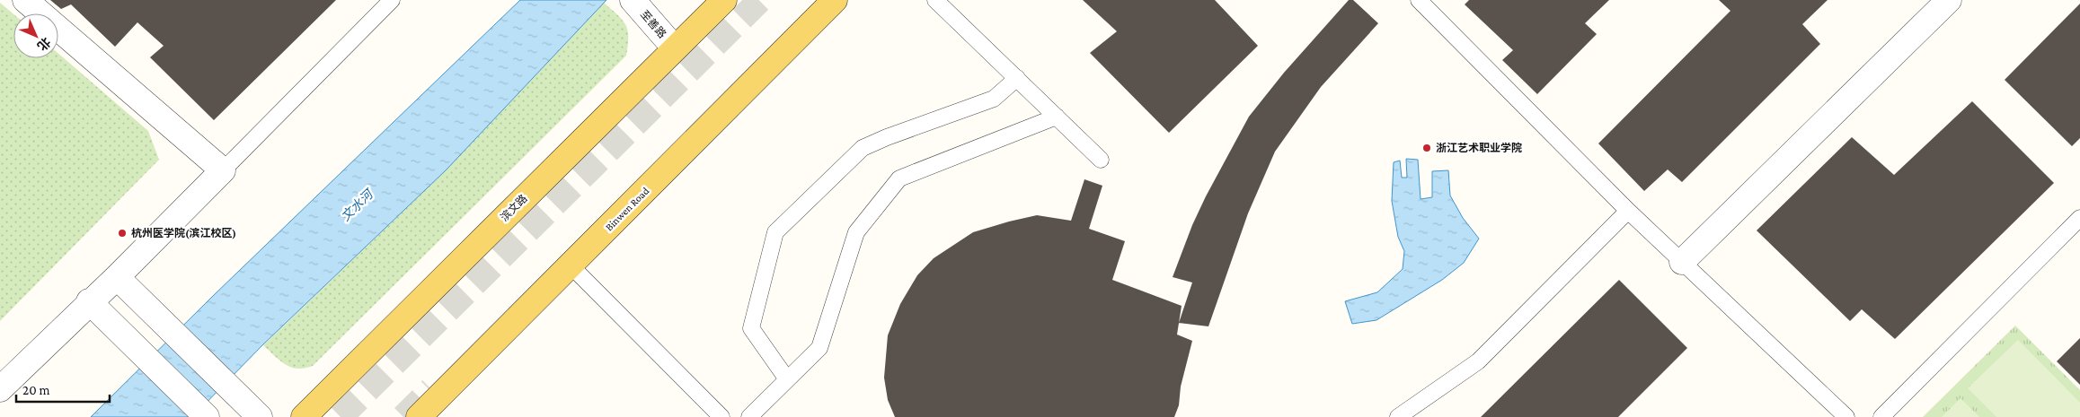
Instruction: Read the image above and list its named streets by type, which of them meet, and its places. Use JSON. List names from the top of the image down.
{
  "streets": {
    "main road": ["滨文路", "Binwen Road"],
    "street": ["至善路"]
  },
  "crossings": [
    ["至善路", "滨文路"]
  ],
  "water": ["文水河"],
  "places": ["浙江艺术职业学院", "杭州医学院(滨江校区)"],
  "scale_bar": "20 m",
  "north": "bottom right"
}
